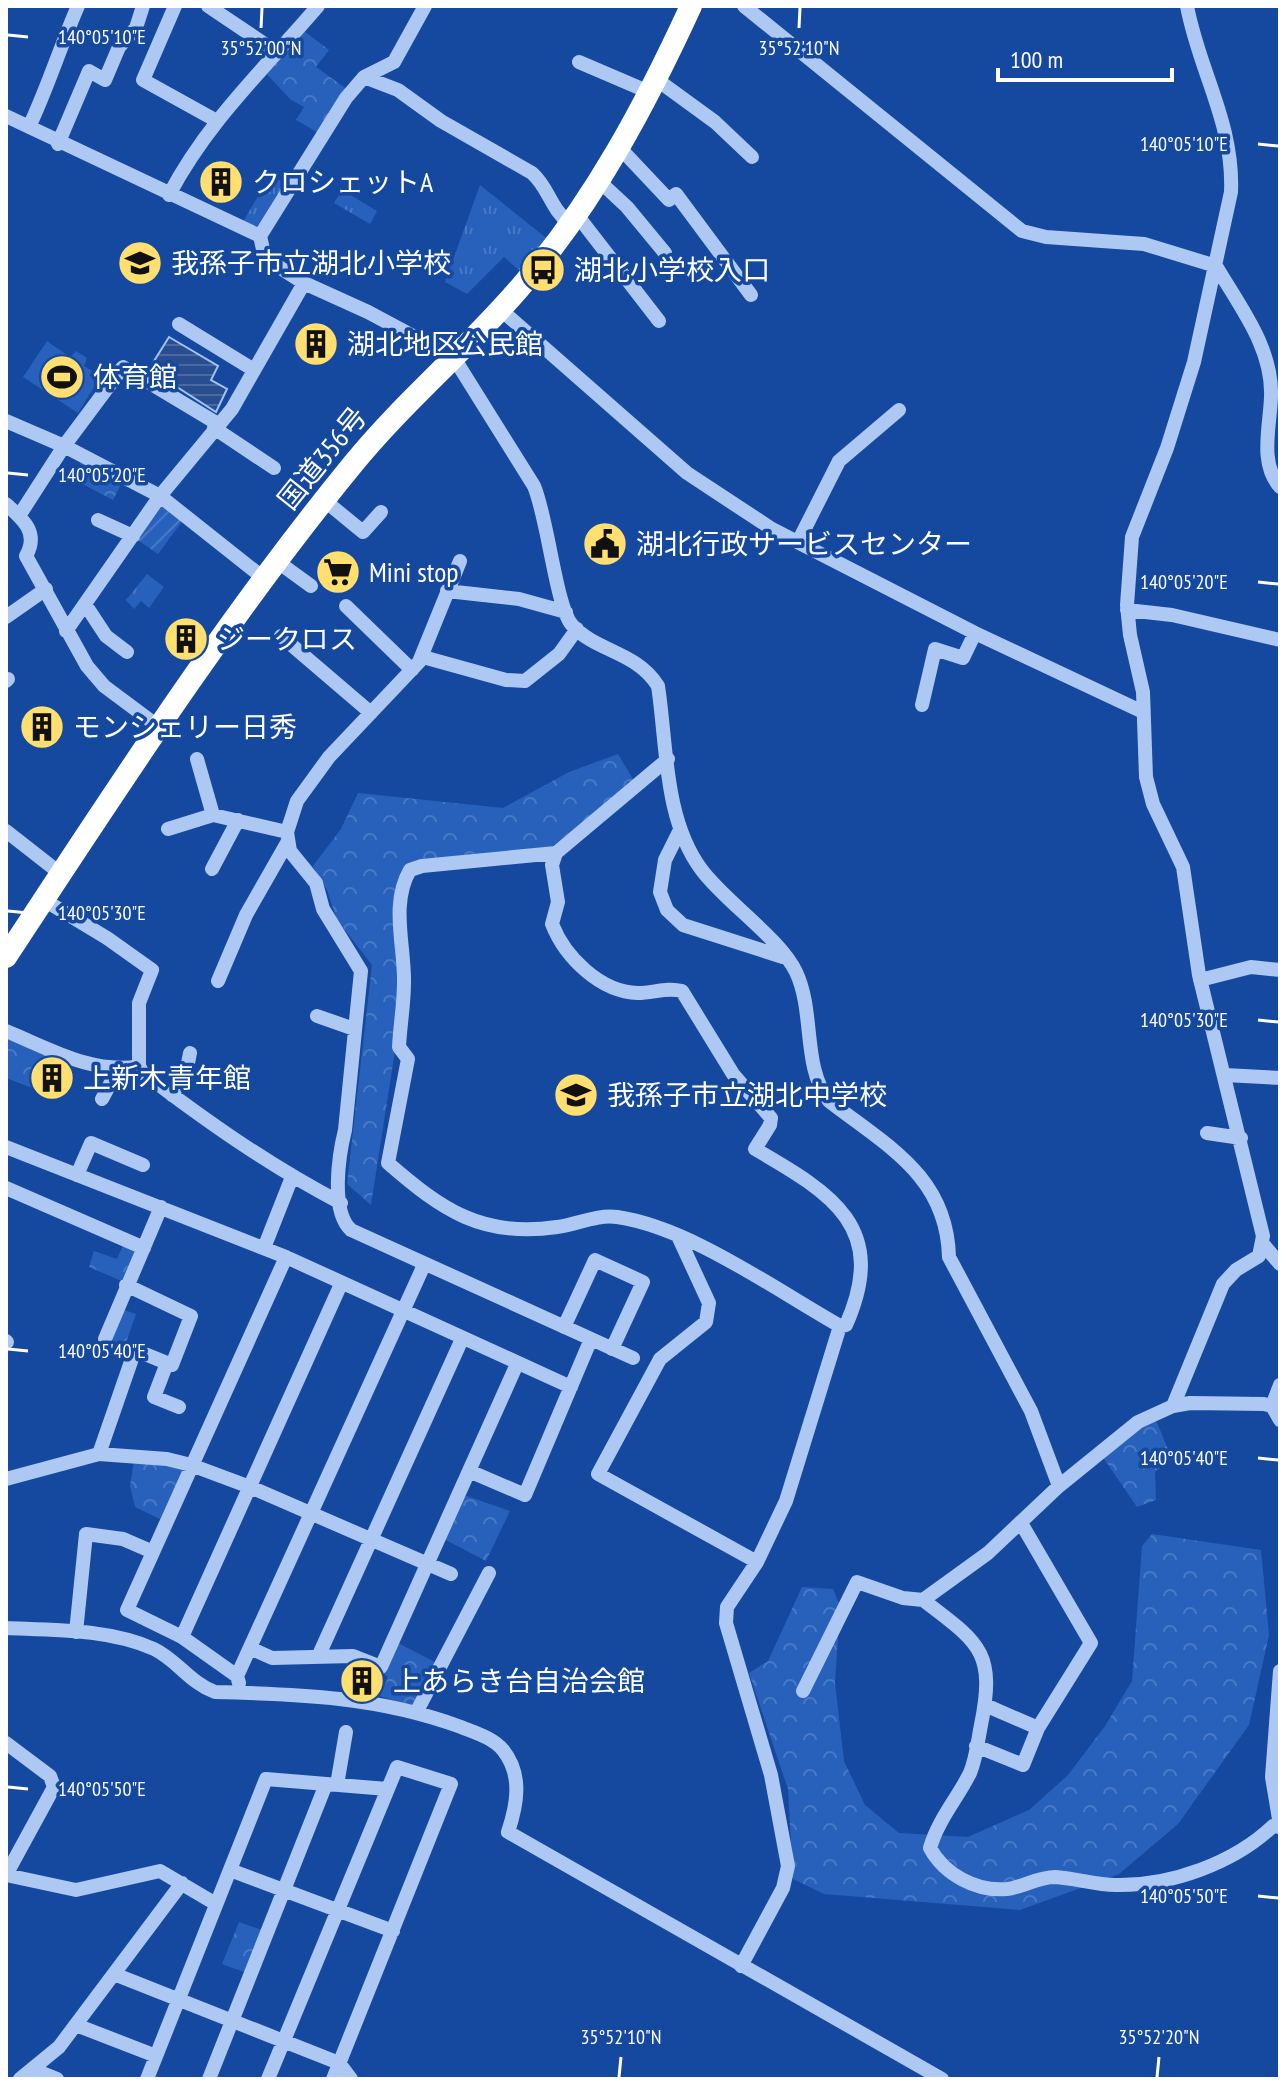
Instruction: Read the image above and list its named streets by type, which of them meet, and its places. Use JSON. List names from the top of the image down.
{
  "streets": {
    "highway": ["国道356号"]
  },
  "places": {
    "building": [
      "クロシェットA",
      "湖北地区公民館",
      "ジークロス",
      "モンシェリー日秀",
      "上新木青年館",
      "上あらき台自治会館"
    ],
    "school or university": ["我孫子市立湖北小学校", "我孫子市立湖北中学校"],
    "bus stop": ["湖北小学校入口"],
    "sports": ["体育館"],
    "public building": ["湖北行政サービスセンター"],
    "supermarket": ["Mini stop"]
  },
  "scale_bar": "100 m",
  "coordinates": [
    "140°05'10\"E",
    "35°52'00\"N",
    "35°52'10\"N",
    "140°05'20\"E",
    "140°05'30\"E",
    "140°05'40\"E",
    "140°05'50\"E",
    "35°52'20\"N"
  ]
}
